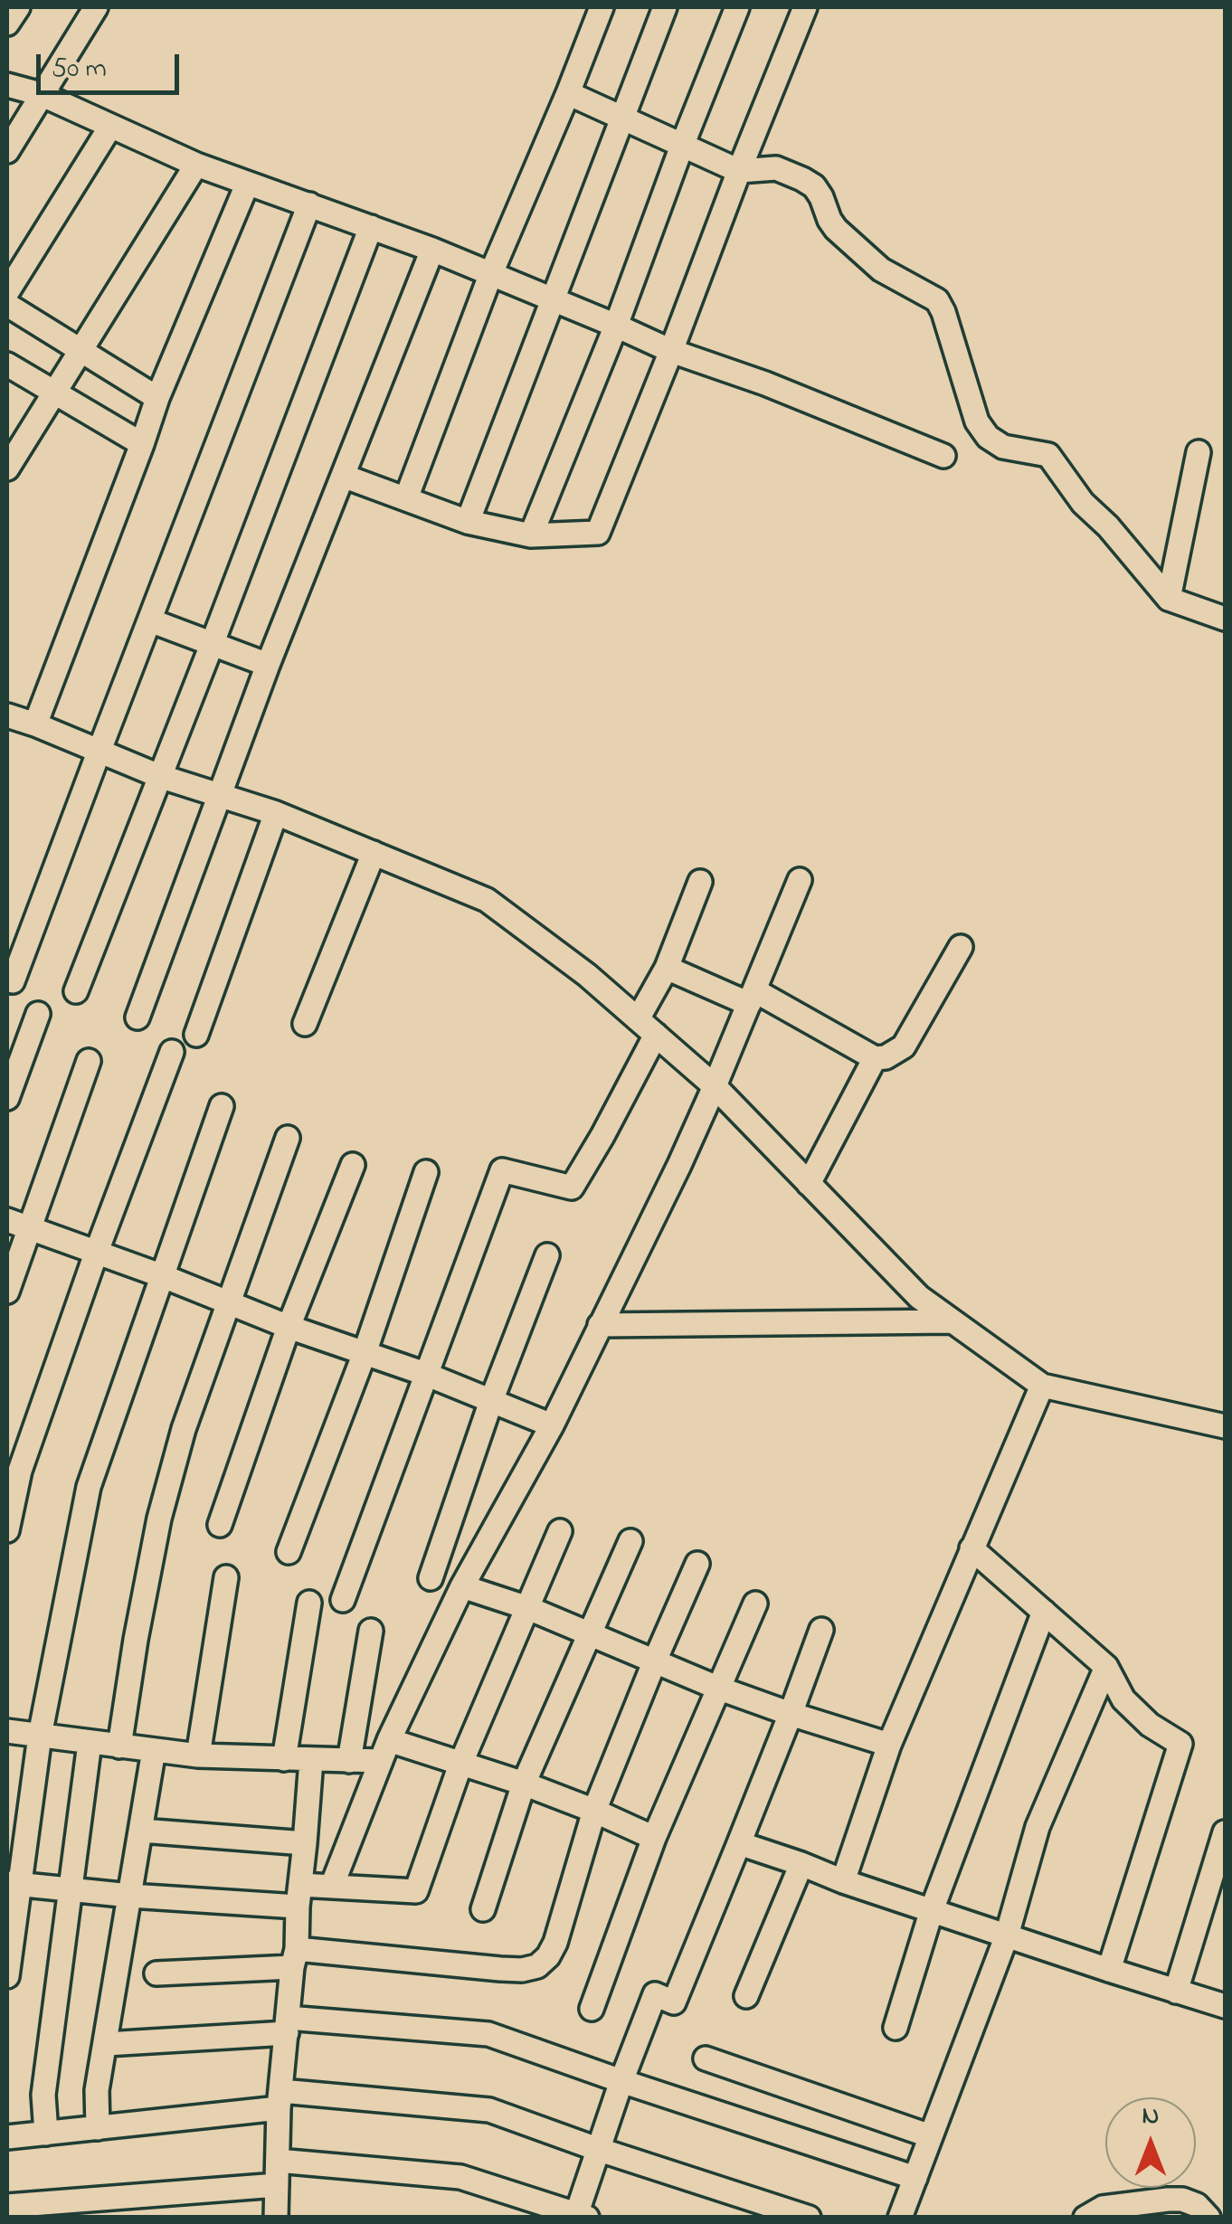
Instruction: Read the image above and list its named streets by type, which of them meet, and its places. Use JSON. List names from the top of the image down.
{
  "scale_bar": "50 m",
  "north": "top"
}
